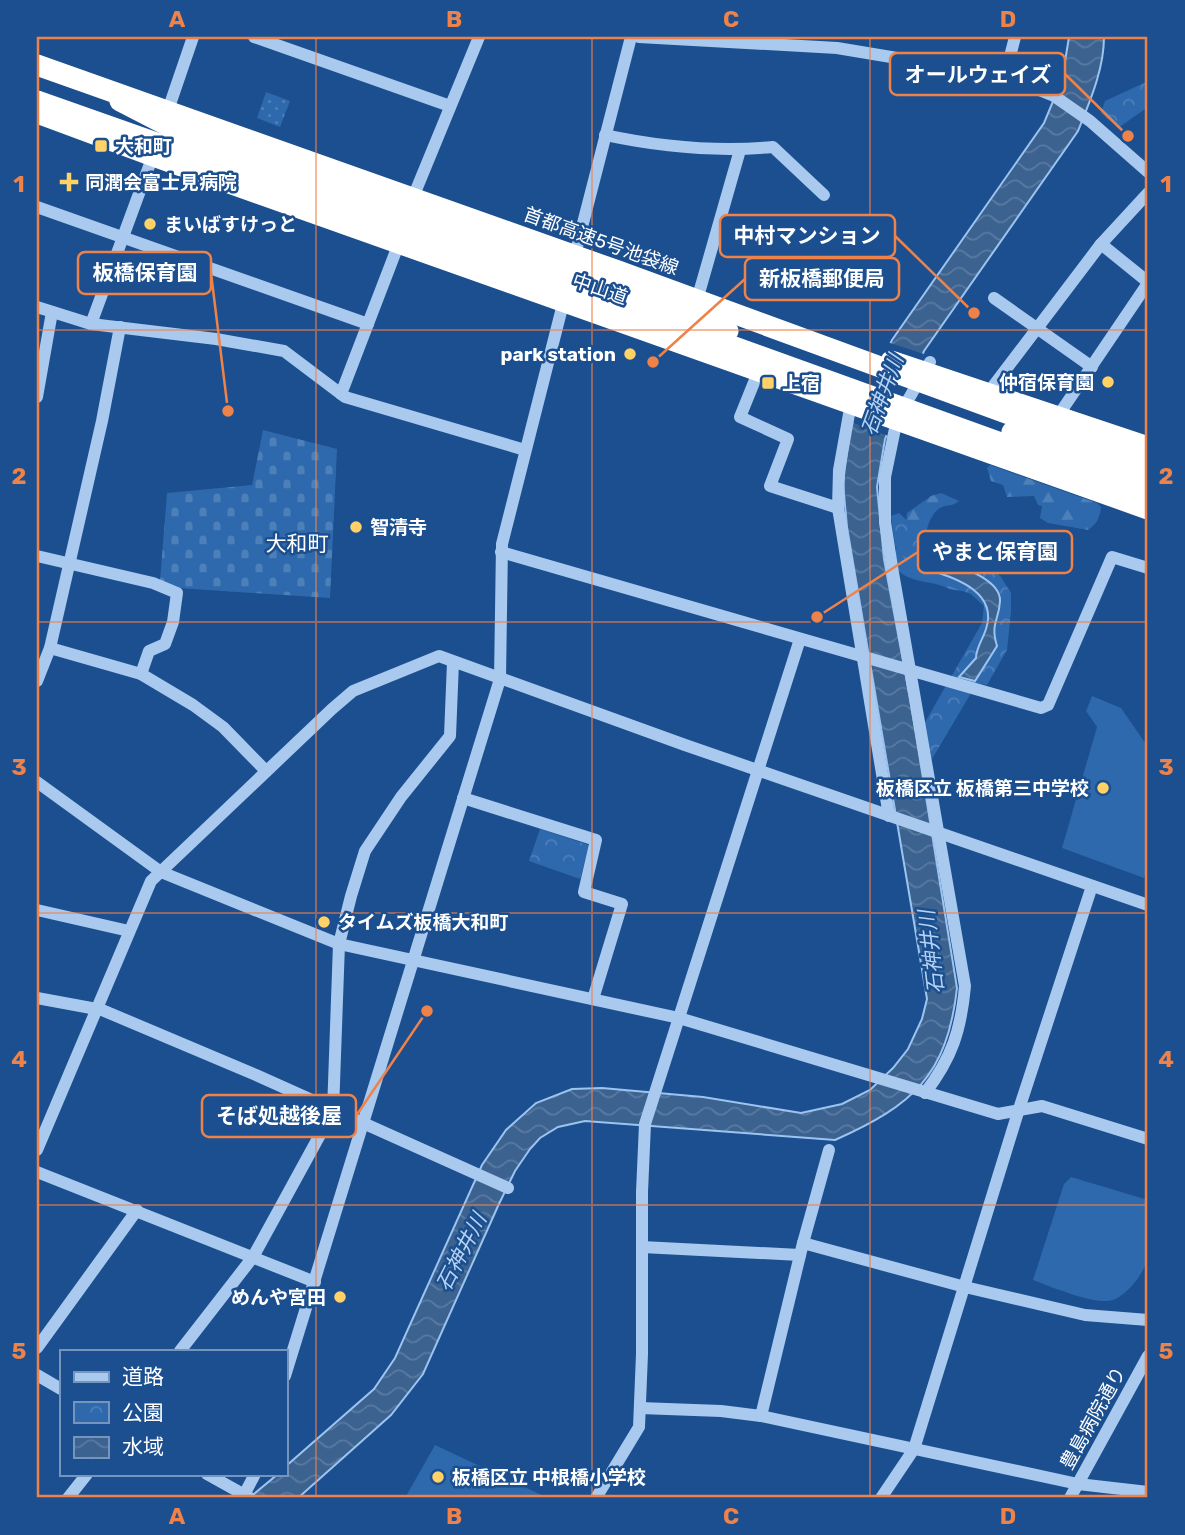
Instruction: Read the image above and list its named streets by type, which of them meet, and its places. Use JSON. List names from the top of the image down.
{
  "streets": {
    "highway": ["首都高速5号池袋線", "中山道"],
    "street": ["豊島病院通り"]
  },
  "districts": ["大和町"],
  "water": ["石神井川"],
  "places": {
    "other": [
      "オールウェイズ",
      "まいばすけっと",
      "中村マンション",
      "park station",
      "新板橋郵便局",
      "仲宿保育園",
      "板橋保育園",
      "智清寺",
      "やまと保育園",
      "板橋区立 板橋第三中学校",
      "タイムズ板橋大和町",
      "そば処越後屋",
      "めんや宮田",
      "板橋区立 中根橋小学校"
    ],
    "transit": ["大和町", "上宿"],
    "health": ["同潤会富士見病院"]
  },
  "legend": ["道路", "公園", "水域"],
  "grid": {
    "columns": [
      "A",
      "B",
      "C",
      "D"
    ],
    "rows": [
      "1",
      "2",
      "3",
      "4",
      "5"
    ]
  }
}
